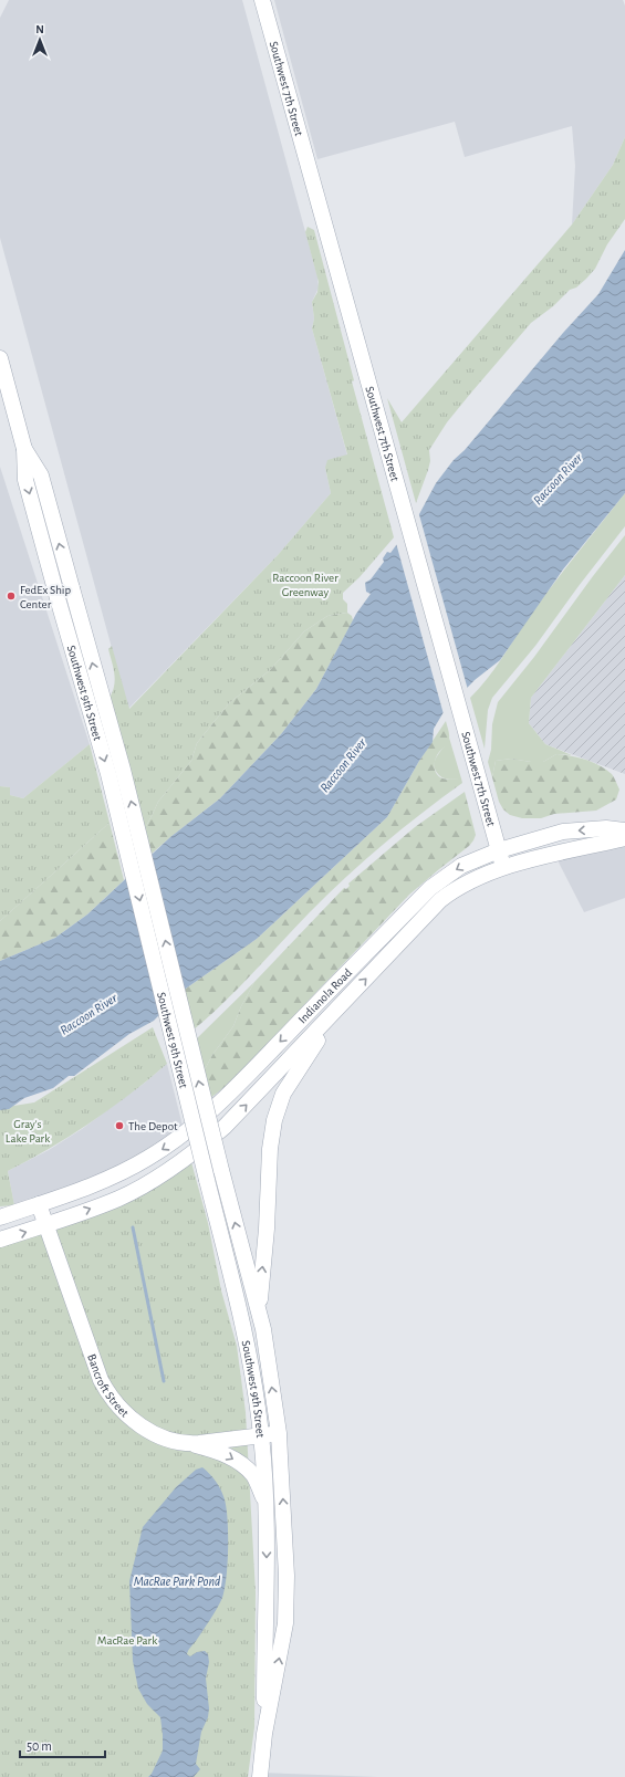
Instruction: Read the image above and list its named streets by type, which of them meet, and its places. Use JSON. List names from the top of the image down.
{
  "streets": {
    "main road": [
      "Southwest 7th Street",
      "Southwest 9th Street",
      "Indianola Road",
      "Bancroft Street"
    ]
  },
  "crossings": [
    ["Southwest 7th Street", "Indianola Road"],
    ["Southwest 9th Street", "Bancroft Street"],
    ["Indianola Road", "Bancroft Street"]
  ],
  "water": ["Raccoon River", "MacRae Park Pond"],
  "parks": ["Raccoon River Greenway", "Gray's Lake Park", "MacRae Park"],
  "places": ["FedEx Ship Center", "The Depot"],
  "scale_bar": "50 m",
  "north": "top"
}
